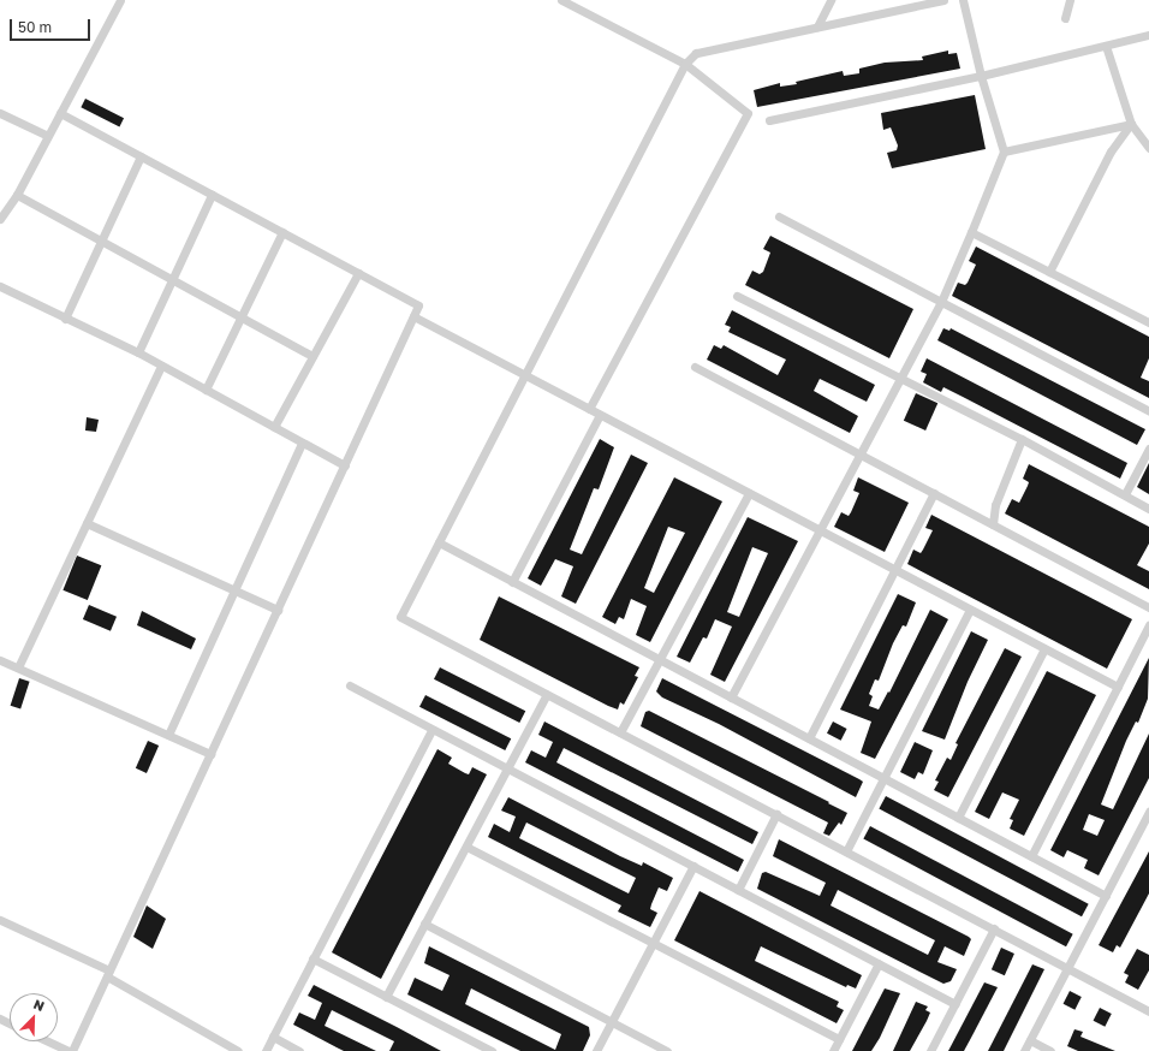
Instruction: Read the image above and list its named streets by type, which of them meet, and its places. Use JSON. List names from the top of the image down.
{
  "scale_bar": "50 m",
  "north": "top right"
}
